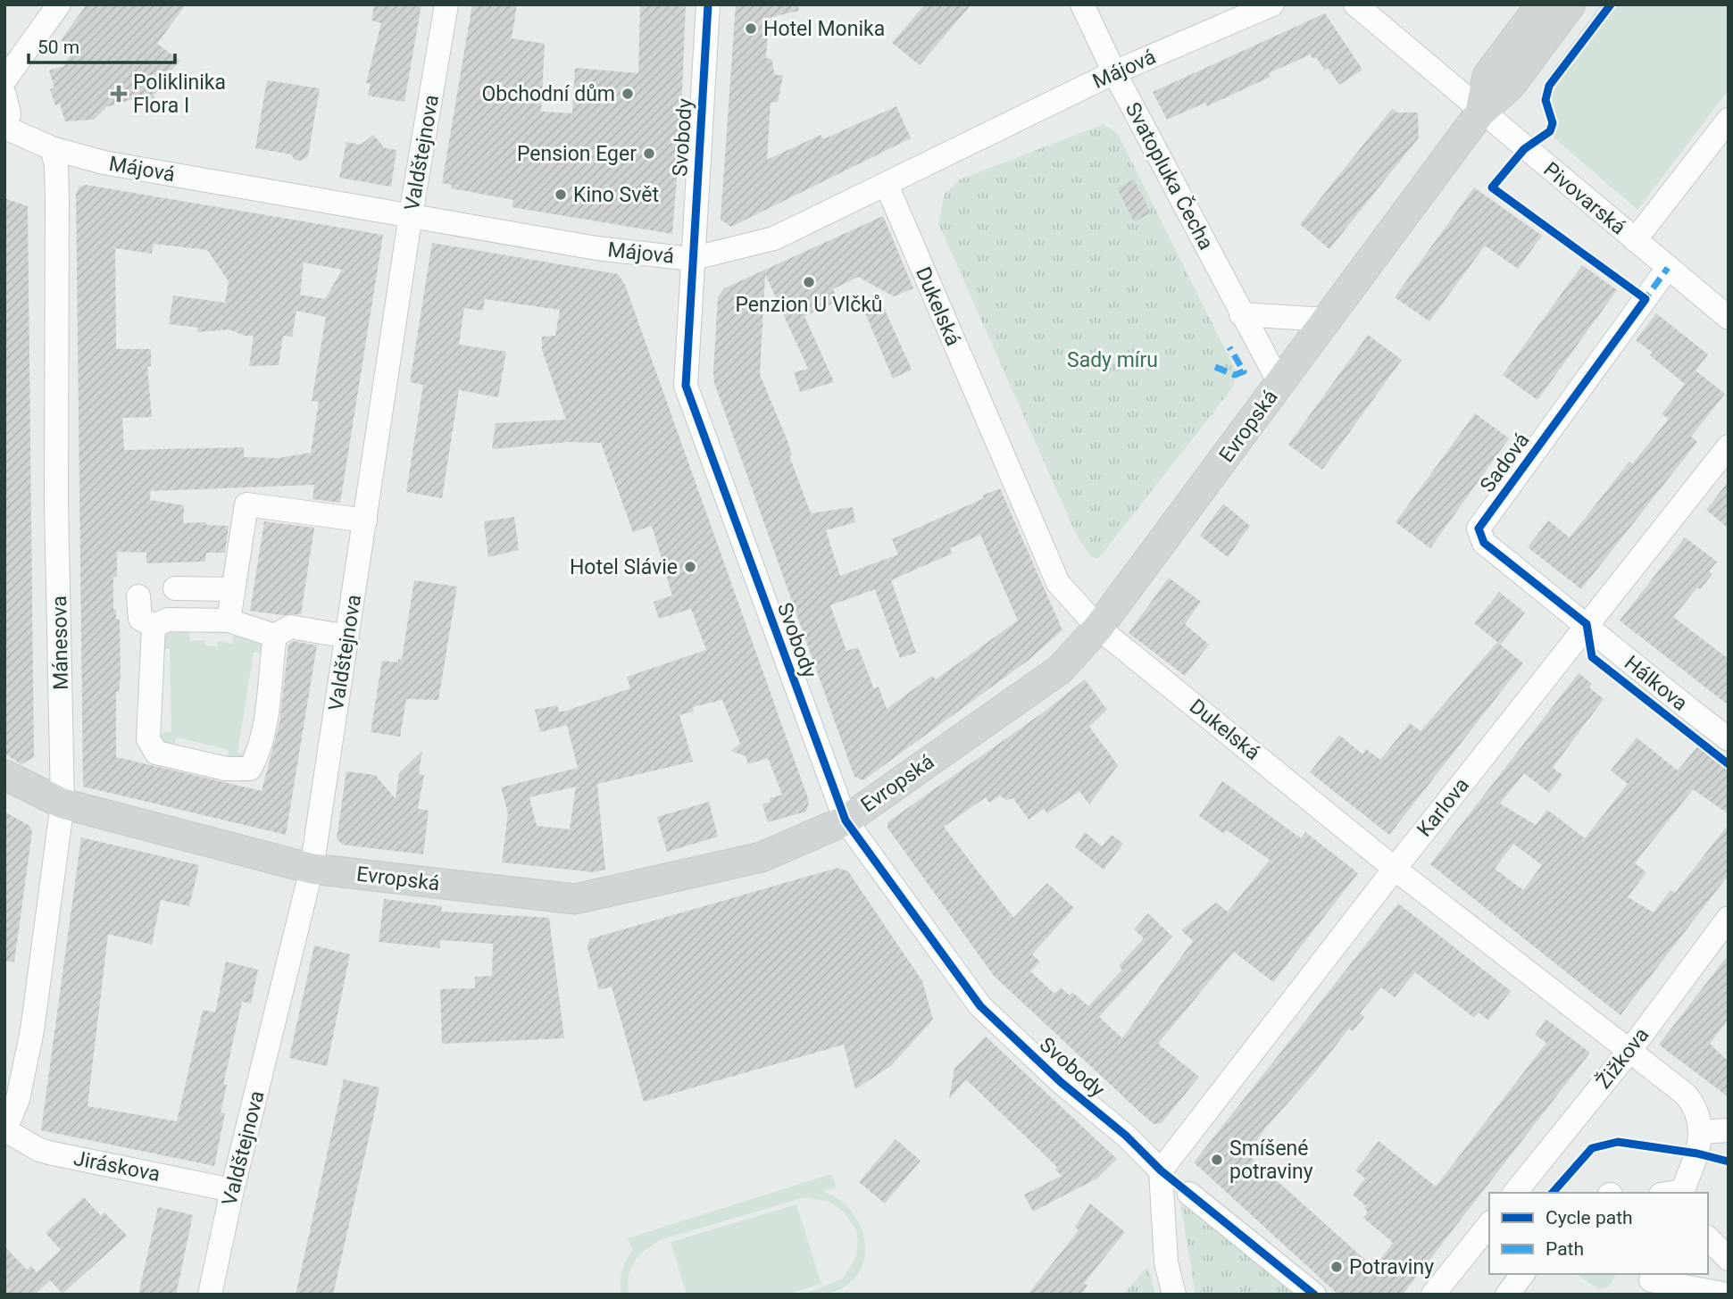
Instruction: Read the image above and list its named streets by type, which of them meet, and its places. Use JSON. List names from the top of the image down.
{
  "streets": {
    "main road": ["Evropská"],
    "street": [
      "Májová",
      "Svobody",
      "Valdštejnova",
      "Svatopluka Čecha",
      "Pivovarská",
      "Dukelská",
      "Sadová",
      "Mánesova",
      "Hálkova",
      "Karlova",
      "Žižkova",
      "Jiráskova"
    ]
  },
  "crossings": [
    ["Májová", "Svobody"],
    ["Májová", "Valdštejnova"],
    ["Májová", "Svatopluka Čecha"],
    ["Májová", "Dukelská"],
    ["Májová", "Mánesova"],
    ["Svobody", "Evropská"],
    ["Svobody", "Karlova"],
    ["Valdštejnova", "Evropská"],
    ["Valdštejnova", "Jiráskova"],
    ["Svatopluka Čecha", "Evropská"],
    ["Pivovarská", "Evropská"],
    ["Pivovarská", "Sadová"],
    ["Dukelská", "Evropská"],
    ["Dukelská", "Karlova"],
    ["Dukelská", "Žižkova"],
    ["Evropská", "Mánesova"],
    ["Sadová", "Hálkova"],
    ["Sadová", "Karlova"],
    ["Mánesova", "Jiráskova"],
    ["Hálkova", "Karlova"]
  ],
  "parks": ["Sady míru"],
  "places": {
    "other": [
      "Hotel Monika",
      "Obchodní dům",
      "Pension Eger",
      "Kino Svět",
      "Penzion U Vlčků",
      "Hotel Slávie",
      "Smíšené potraviny",
      "Potraviny"
    ],
    "health": ["Poliklinika Flora I"]
  },
  "legend": ["Cycle path", "Path"],
  "scale_bar": "50 m"
}
